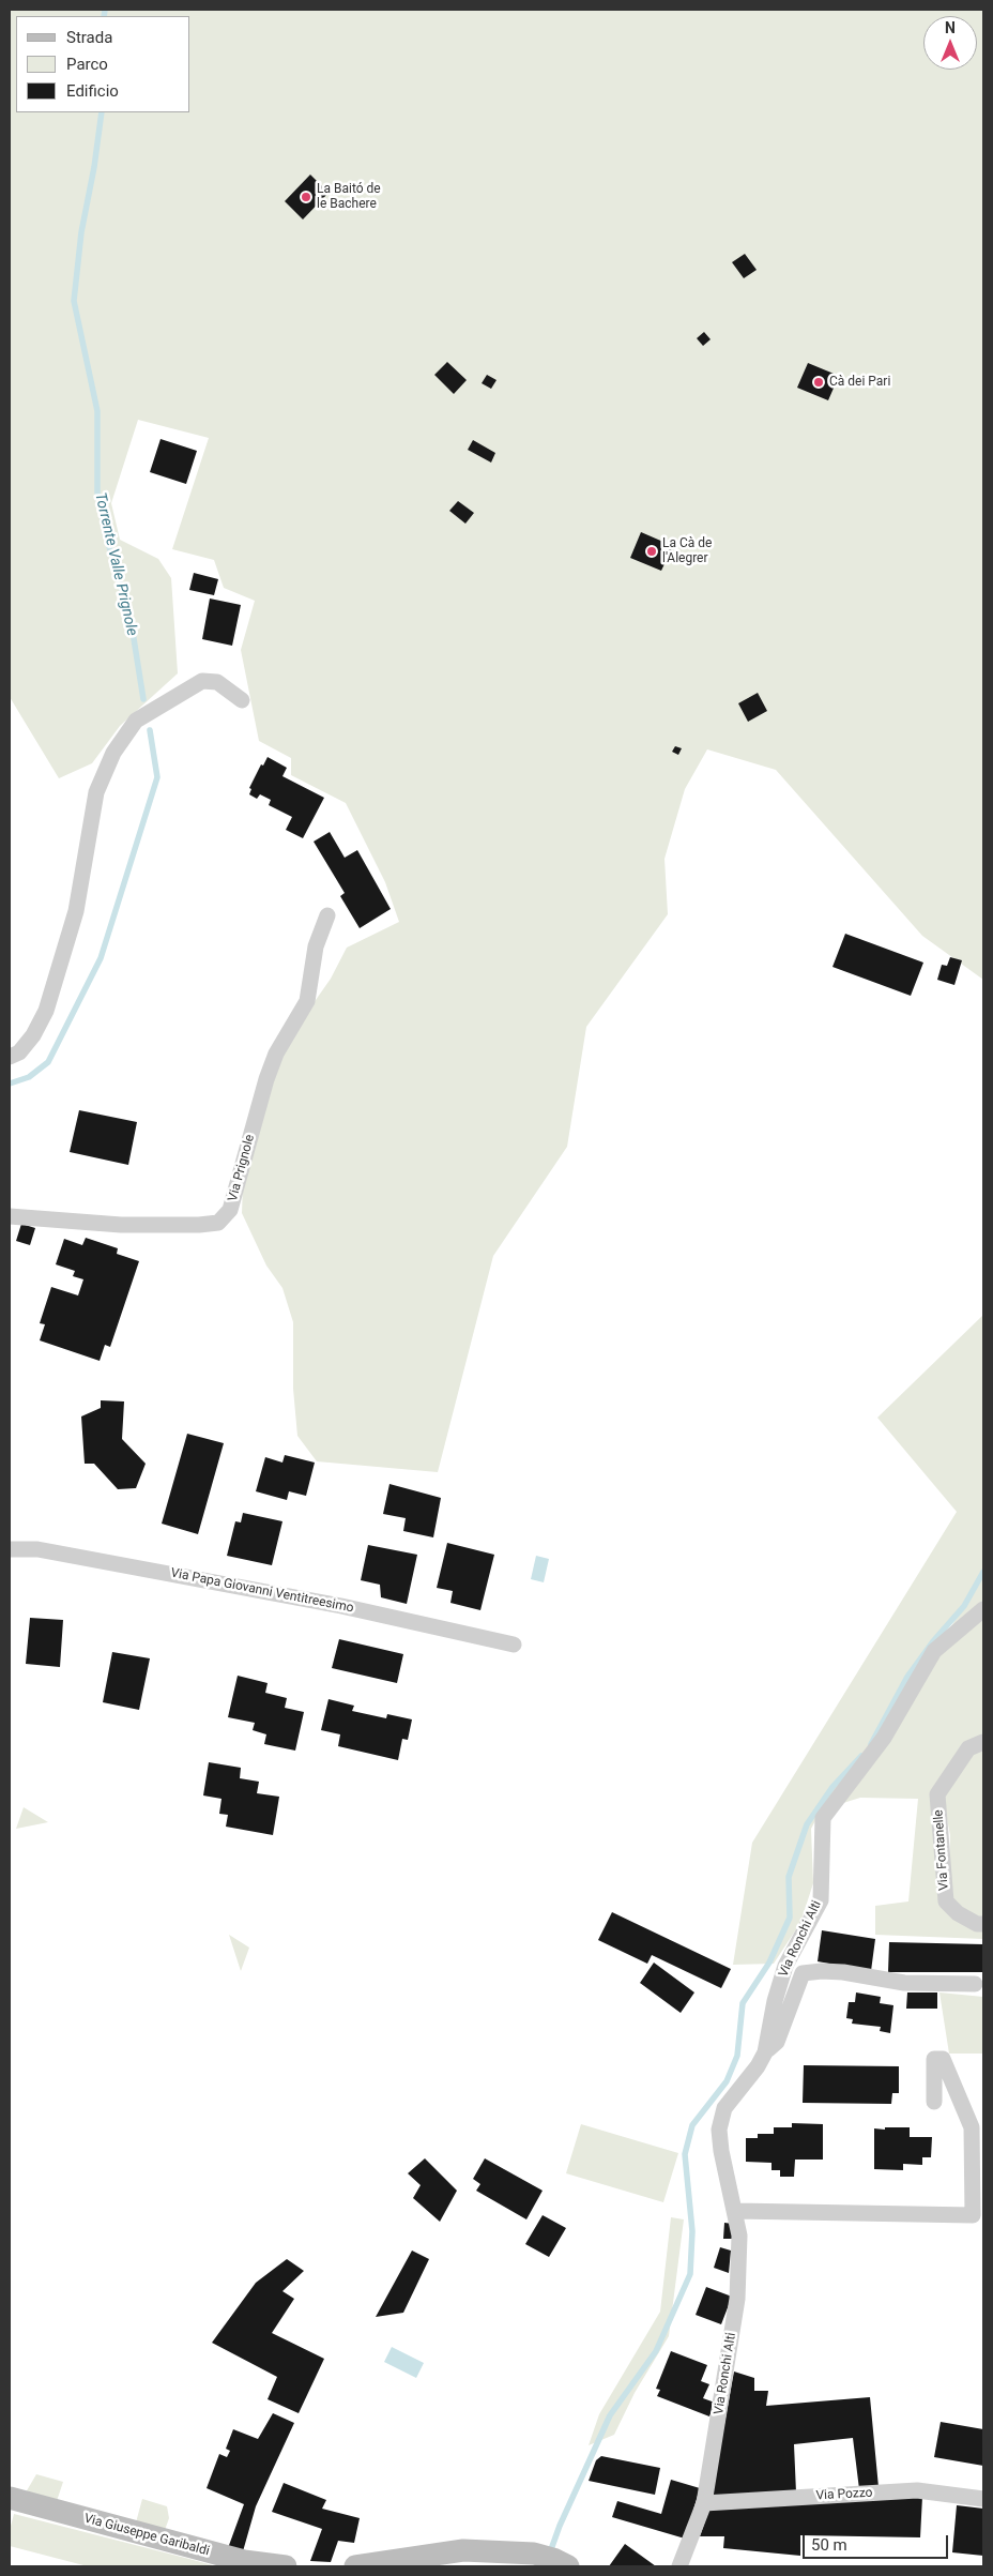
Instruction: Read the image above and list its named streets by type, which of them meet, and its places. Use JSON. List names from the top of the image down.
{
  "streets": {
    "street": [
      "Via Prignole",
      "Via Papa Giovanni Ventitreesimo",
      "Via Fontanelle",
      "Via Ronchi Alti",
      "Via Pozzo",
      "Via Giuseppe Garibaldi"
    ]
  },
  "crossings": [
    ["Via Ronchi Alti", "Via Pozzo"]
  ],
  "water": ["Torrente Valle Prignole"],
  "places": ["La Baitó de le Bachere", "Cà dei Pari", "La Cà de l'Alegrer"],
  "legend": ["Strada", "Parco", "Edificio"],
  "scale_bar": "50 m",
  "north": "top"
}
